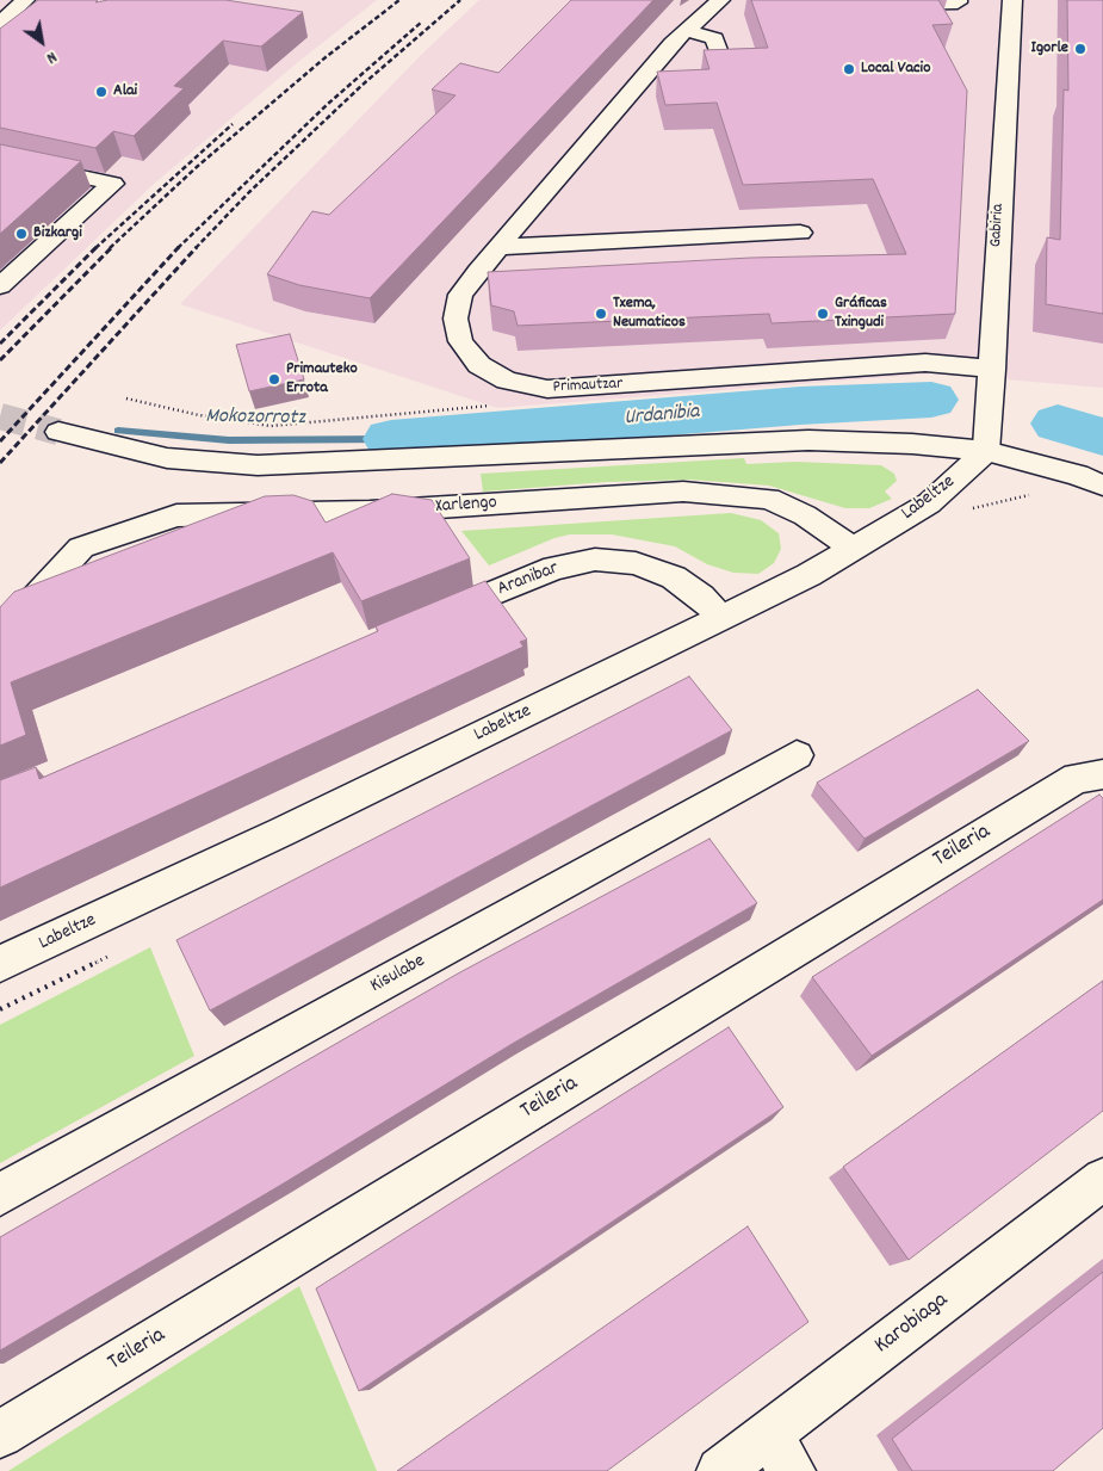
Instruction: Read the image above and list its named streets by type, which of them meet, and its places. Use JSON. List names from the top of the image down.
{
  "streets": {
    "street": [
      "Gabiria",
      "Primautzar",
      "Labeltze",
      "Xarlengo",
      "Aranibar",
      "Teileria",
      "Kisulabe",
      "Karobiaga"
    ]
  },
  "crossings": [
    ["Gabiria", "Primautzar"],
    ["Gabiria", "Labeltze"],
    ["Labeltze", "Xarlengo"],
    ["Labeltze", "Aranibar"]
  ],
  "water": ["Urdanibia", "Mokozorrotz"],
  "places": [
    "Igorle",
    "Local Vacio",
    "Alai",
    "Bizkargi",
    "Txema, Neumaticos",
    "Gráficas Txingudi",
    "Primauteko Errota"
  ],
  "north": "bottom right"
}
